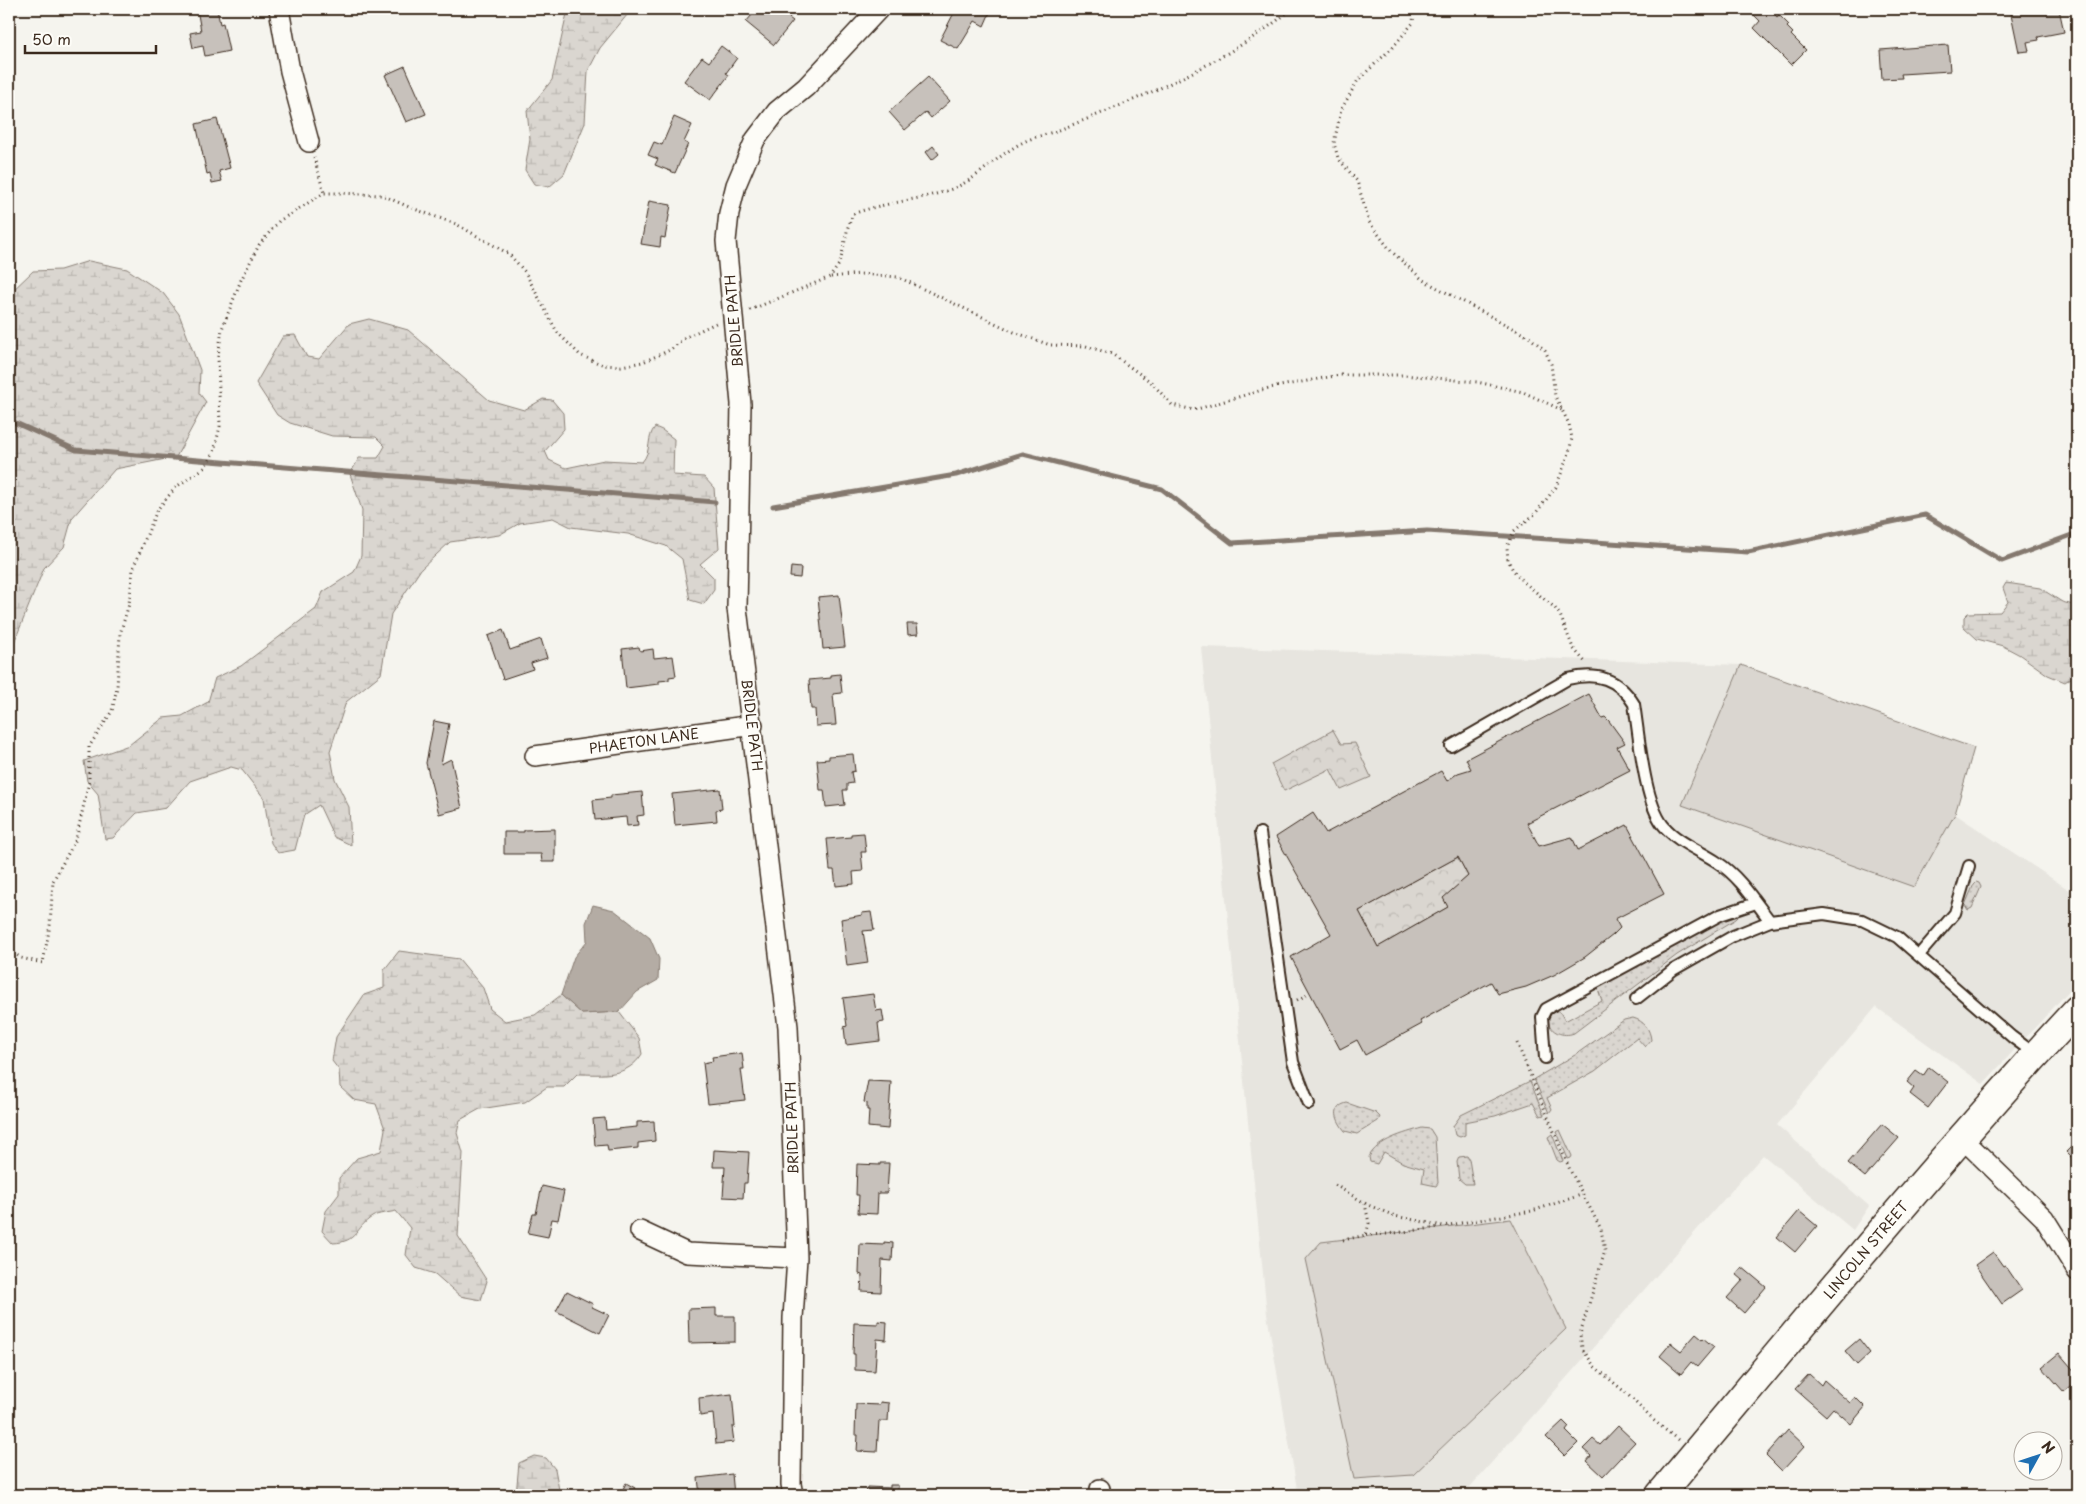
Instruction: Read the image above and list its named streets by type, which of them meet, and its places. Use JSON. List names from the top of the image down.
{
  "streets": {
    "main road": ["LINCOLN STREET"],
    "street": ["BRIDLE PATH", "PHAETON LANE"]
  },
  "crossings": [
    ["BRIDLE PATH", "PHAETON LANE"]
  ],
  "scale_bar": "50 m",
  "north": "top right"
}
